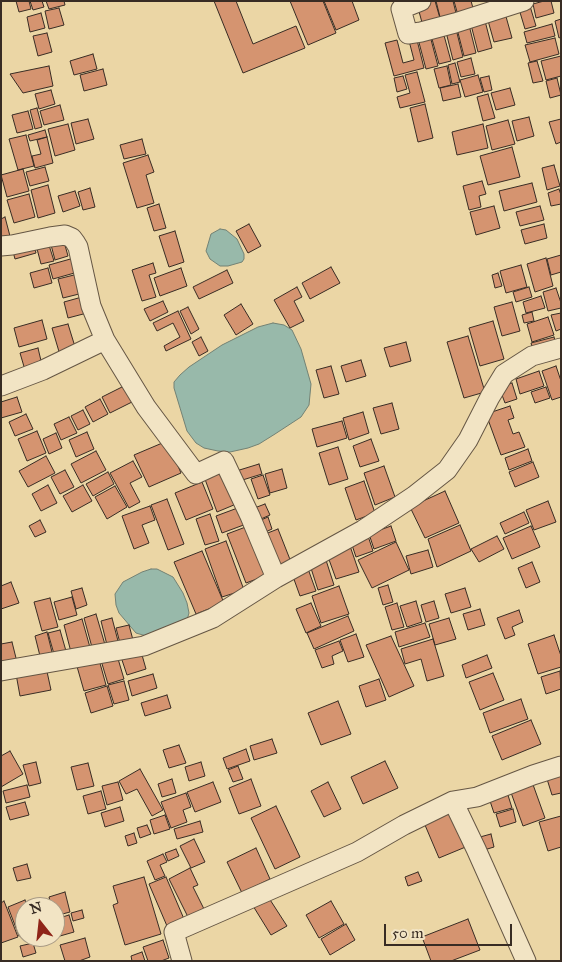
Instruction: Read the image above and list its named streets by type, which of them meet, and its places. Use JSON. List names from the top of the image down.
{
  "scale_bar": "50 m",
  "north": "top"
}
